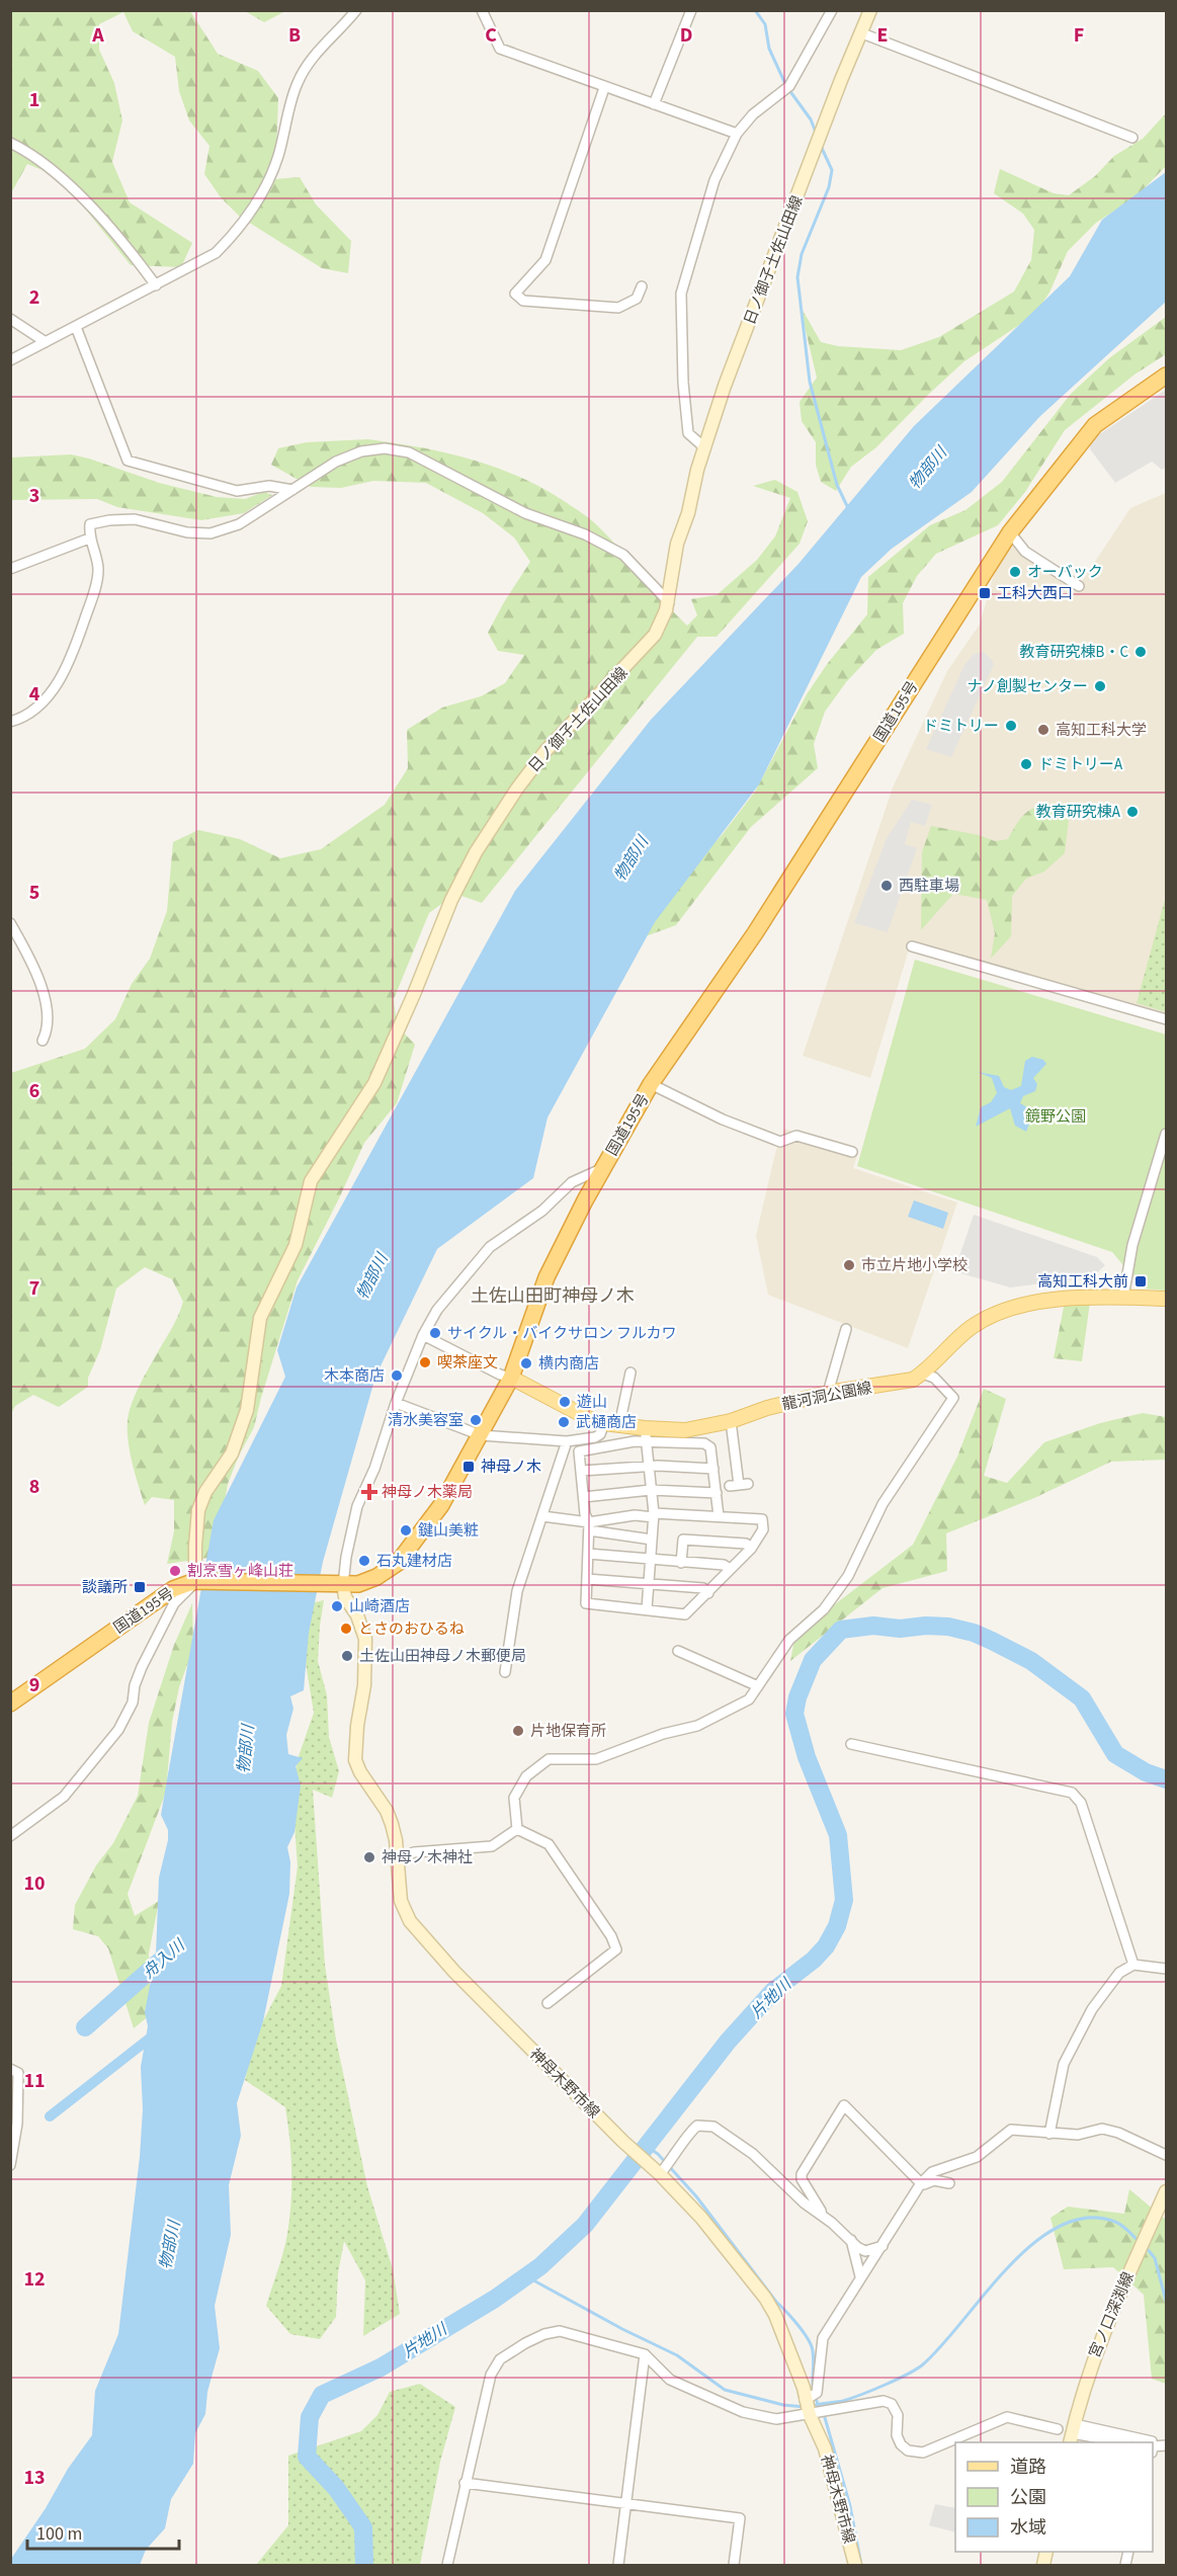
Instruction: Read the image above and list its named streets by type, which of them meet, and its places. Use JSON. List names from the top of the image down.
{
  "streets": {
    "highway": ["国道195号"],
    "main road": [
      "日ノ御子土佐山田線",
      "龍河洞公園線",
      "神母木野市線",
      "宮ノ口深渕線"
    ]
  },
  "crossings": [
    ["日ノ御子土佐山田線", "国道195号"],
    ["国道195号", "龍河洞公園線"],
    ["国道195号", "神母木野市線"]
  ],
  "districts": ["土佐山田町神母ノ木"],
  "water": ["物部川", "舟入川", "片地川"],
  "parks": ["鏡野公園"],
  "places": {
    "other": [
      "オーバック",
      "教育研究棟B・C",
      "ナノ創製センター",
      "ドミトリー",
      "高知工科大学",
      "ドミトリーA",
      "教育研究棟A",
      "西駐車場",
      "市立片地小学校",
      "サイクル・バイクサロン フルカワ",
      "喫茶座文",
      "横内商店",
      "木本商店",
      "遊山",
      "清水美容室",
      "武樋商店",
      "鍵山美粧",
      "石丸建材店",
      "割烹雪ヶ峰山荘",
      "山崎酒店",
      "とさのおひるね",
      "土佐山田神母ノ木郵便局",
      "片地保育所",
      "神母ノ木神社"
    ],
    "transit": [
      "工科大西口",
      "高知工科大前",
      "神母ノ木",
      "談議所"
    ],
    "health": ["神母ノ木薬局"]
  },
  "legend": ["道路", "公園", "水域"],
  "scale_bar": "100 m",
  "grid": {
    "columns": [
      "A",
      "B",
      "C",
      "D",
      "E",
      "F"
    ],
    "rows": [
      "1",
      "2",
      "3",
      "4",
      "5",
      "6",
      "7",
      "8",
      "9",
      "10",
      "11",
      "12",
      "13"
    ]
  }
}
